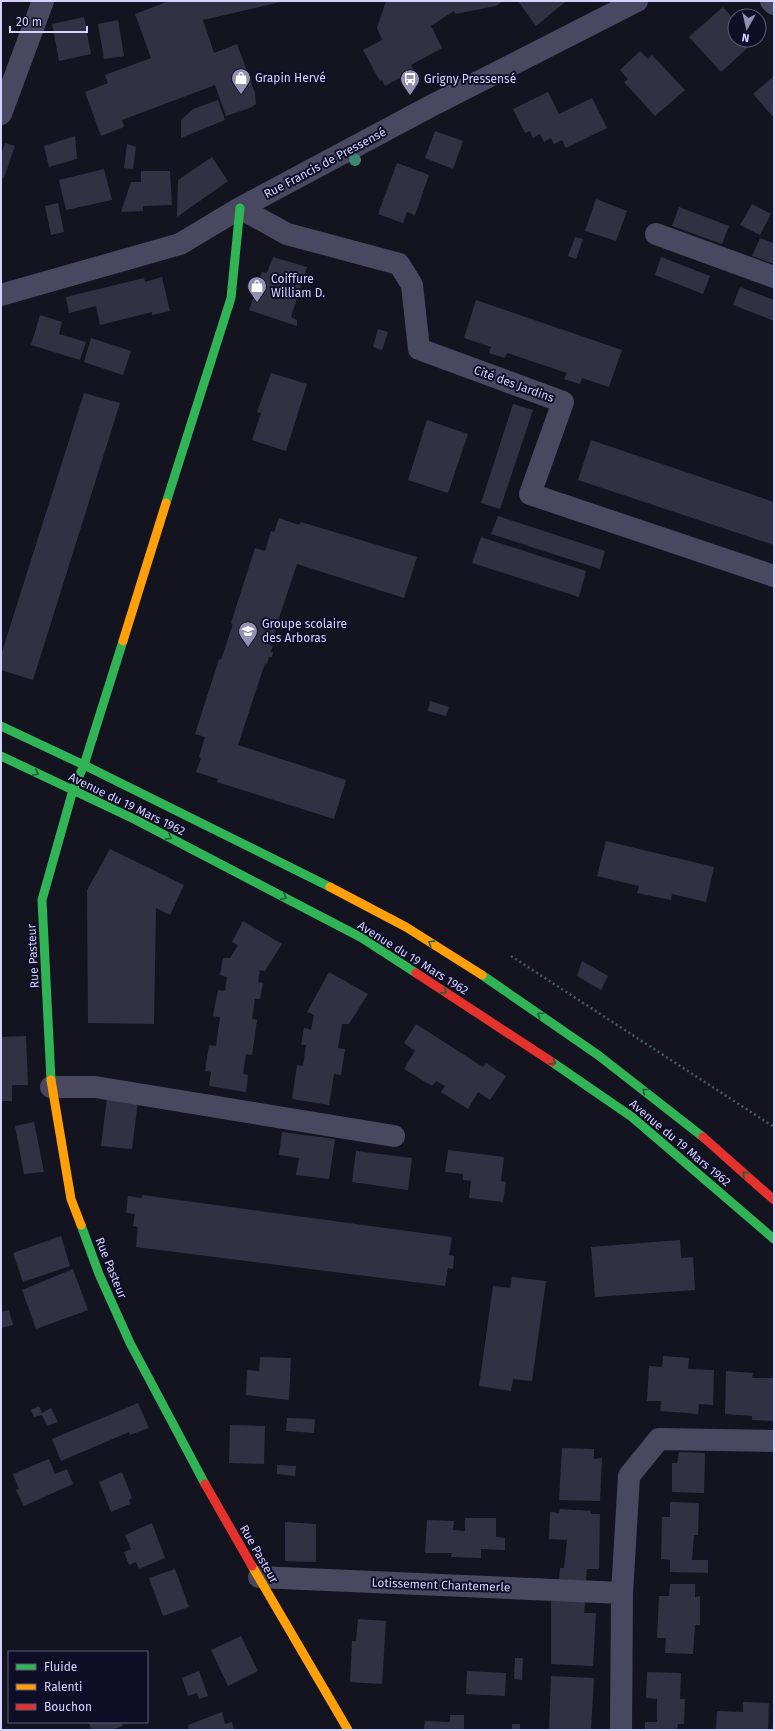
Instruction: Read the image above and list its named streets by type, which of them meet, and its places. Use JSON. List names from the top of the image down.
{
  "streets": {
    "main road": ["Avenue du 19 Mars 1962", "Rue Pasteur"],
    "street": ["Rue Francis de Pressensé", "Cité des Jardins", "Lotissement Chantemerle"]
  },
  "crossings": [
    ["Rue Francis de Pressensé", "Cité des Jardins"],
    ["Rue Francis de Pressensé", "Rue Pasteur"],
    ["Cité des Jardins", "Rue Pasteur"],
    ["Avenue du 19 Mars 1962", "Rue Pasteur"],
    ["Rue Pasteur", "Lotissement Chantemerle"]
  ],
  "places": {
    "shop": ["Grapin Hervé", "Coiffure William D."],
    "bus stop": ["Grigny Pressensé"],
    "school or university": ["Groupe scolaire des Arboras"]
  },
  "legend": ["Fluide", "Ralenti", "Bouchon"],
  "scale_bar": "20 m",
  "north": "bottom"
}
